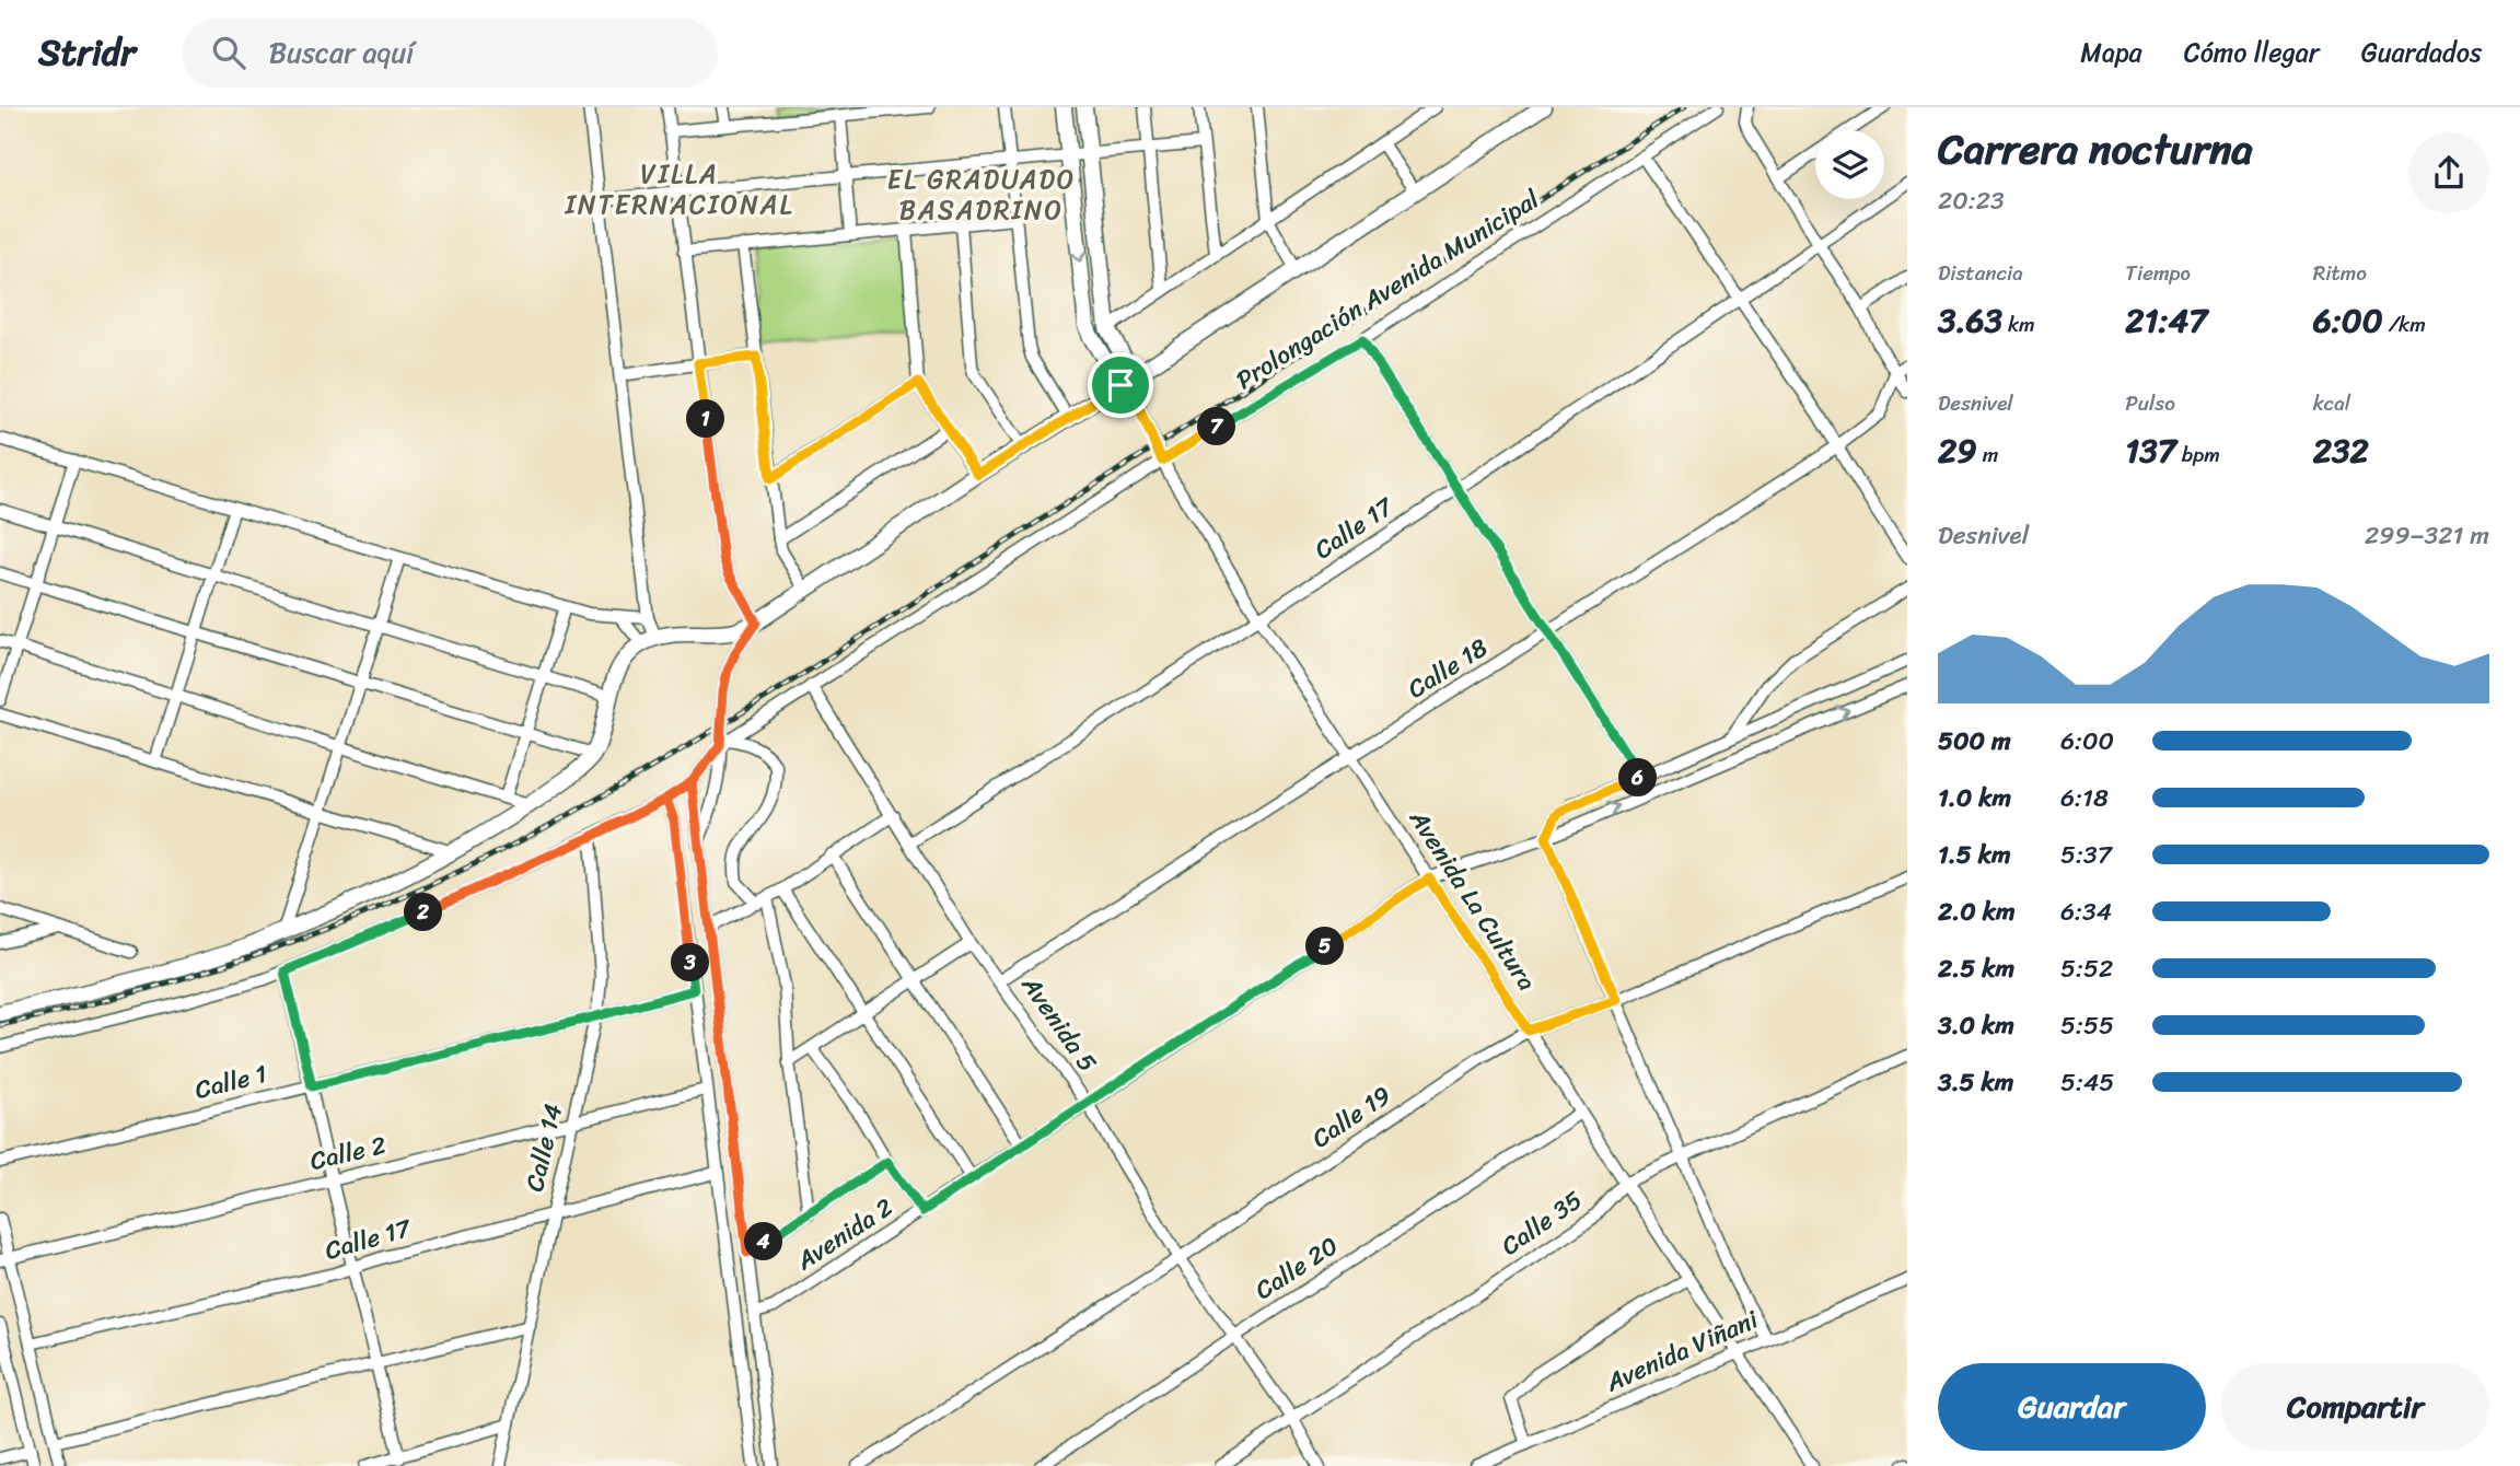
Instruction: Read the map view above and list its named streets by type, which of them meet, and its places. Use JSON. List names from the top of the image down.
{
  "streets": {
    "main road": ["Avenida La Cultura"],
    "street": [
      "Prolongación Avenida Municipal",
      "Calle 17",
      "Calle 18",
      "Avenida 5",
      "Calle 1",
      "Calle 19",
      "Calle 14",
      "Calle 2",
      "Calle 35",
      "Avenida 2",
      "Calle 20",
      "Avenida Viñani"
    ]
  },
  "crossings": [
    ["Prolongación Avenida Municipal", "Avenida La Cultura"],
    ["Prolongación Avenida Municipal", "Avenida 5"],
    ["Calle 17", "Avenida La Cultura"],
    ["Calle 17", "Avenida 5"],
    ["Calle 17", "Calle 14"],
    ["Calle 18", "Avenida La Cultura"],
    ["Calle 18", "Avenida 5"],
    ["Avenida La Cultura", "Calle 19"],
    ["Avenida La Cultura", "Calle 35"],
    ["Avenida La Cultura", "Avenida 2"],
    ["Avenida La Cultura", "Calle 20"],
    ["Avenida La Cultura", "Avenida Viñani"],
    ["Avenida 5", "Calle 19"],
    ["Avenida 5", "Calle 35"],
    ["Avenida 5", "Avenida 2"],
    ["Avenida 5", "Calle 20"],
    ["Calle 1", "Calle 14"],
    ["Calle 14", "Calle 2"]
  ],
  "districts": ["VILLA INTERNACIONAL", "EL GRADUADO BASADRINO"],
  "page": {
    "header": "Stridr",
    "search": "Buscar aquí",
    "nav": ["Mapa", "Cómo llegar", "Guardados"],
    "heading": ["Carrera nocturna", "20:23"],
    "stats": [
      ["Distancia", "3.63 km"],
      ["Tiempo", "21:47"],
      ["Ritmo", "6:00 /km"],
      ["Desnivel", "29 m"],
      ["Pulso", "137 bpm"],
      ["kcal", "232"]
    ],
    "pins": [
      "1",
      "7",
      "6",
      "2",
      "5",
      "3",
      "4"
    ],
    "chart": ["Desnivel", "299–321 m"],
    "list": [
      {
        "name": "500 m",
        "note": "6:00"
      },
      {
        "name": "1.0 km",
        "note": "6:18"
      },
      {
        "name": "1.5 km",
        "note": "5:37"
      },
      {
        "name": "2.0 km",
        "note": "6:34"
      },
      {
        "name": "2.5 km",
        "note": "5:52"
      },
      {
        "name": "3.0 km",
        "note": "5:55"
      },
      {
        "name": "3.5 km",
        "note": "5:45"
      }
    ],
    "buttons": ["Guardar", "Compartir"]
  }
}
